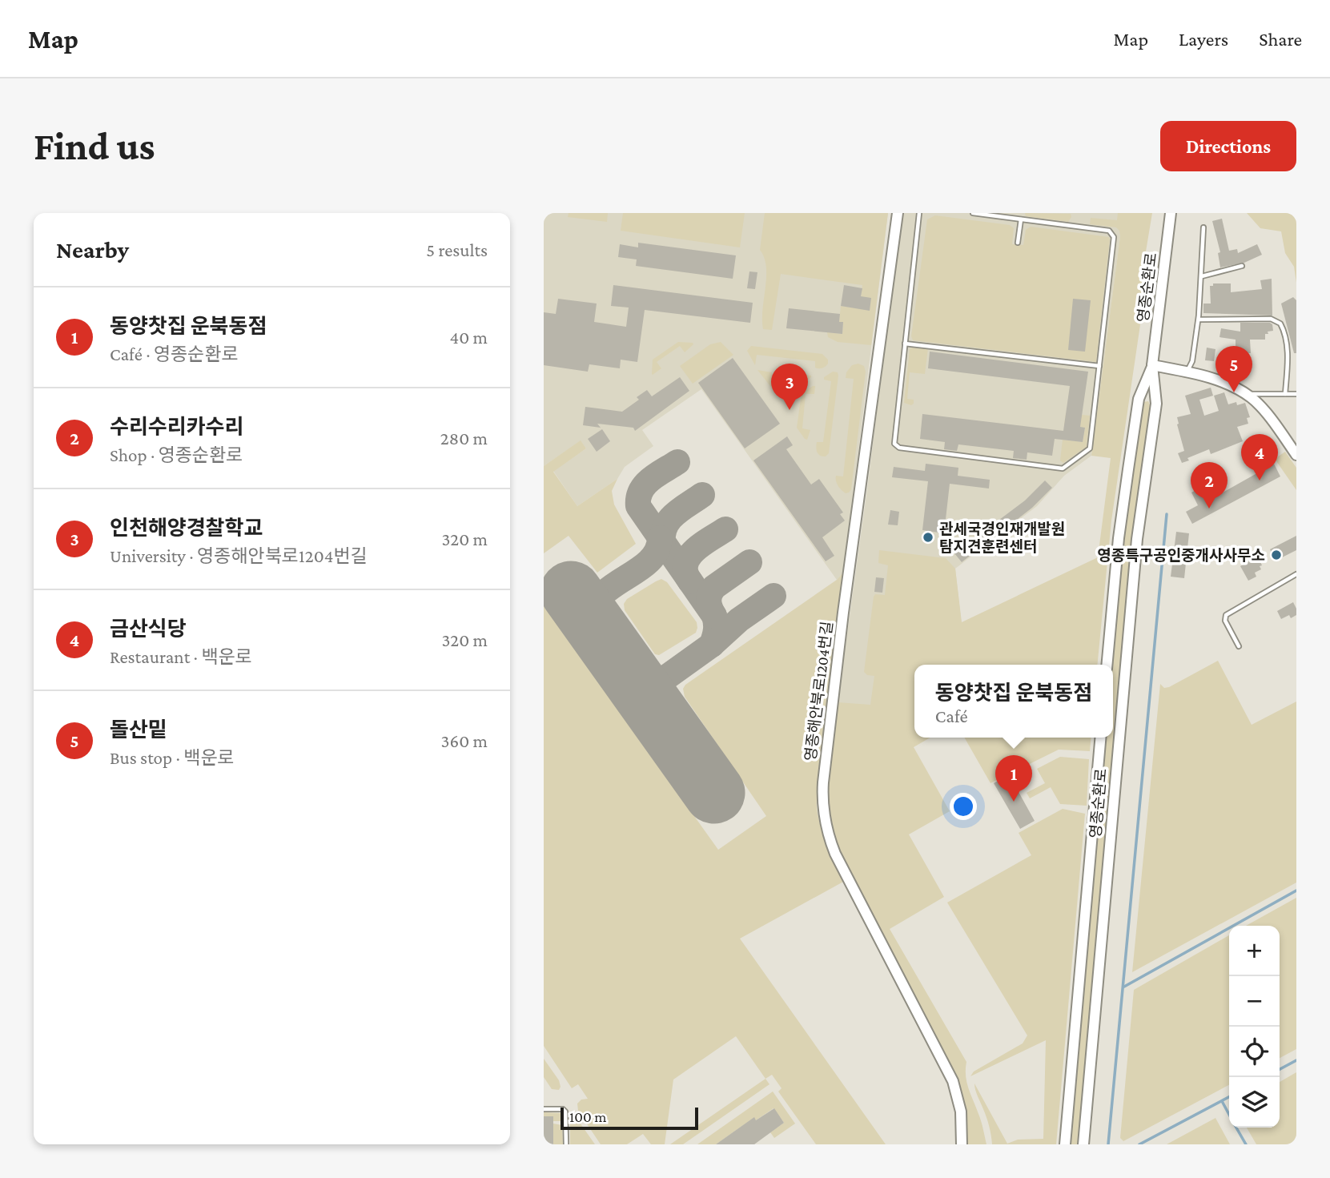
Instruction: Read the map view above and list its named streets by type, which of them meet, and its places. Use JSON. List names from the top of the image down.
{
  "streets": {
    "main road": ["영종순환로", "영종해안북로1204번길"]
  },
  "places": ["관세국경인재개발원 탐지견훈련센터", "영종특구공인중개사사무소"],
  "scale_bar": "100 m",
  "page": {
    "header": "Map",
    "nav": ["Map", "Layers", "Share"],
    "buttons": "Directions",
    "title": "Find us",
    "heading": ["Nearby", "5 results"],
    "list": [
      {
        "mark": "1",
        "name": "동양찻집 운북동점",
        "note": "Café · 영종순환로",
        "value": "40 m"
      },
      {
        "mark": "2",
        "name": "수리수리카수리",
        "note": "Shop · 영종순환로",
        "value": "280 m"
      },
      {
        "mark": "3",
        "name": "인천해양경찰학교",
        "note": "University · 영종해안북로1204번길",
        "value": "320 m"
      },
      {
        "mark": "4",
        "name": "금산식당",
        "note": "Restaurant · 백운로",
        "value": "320 m"
      },
      {
        "mark": "5",
        "name": "돌산밑",
        "note": "Bus stop · 백운로",
        "value": "360 m"
      }
    ],
    "pins": [
      "5",
      "3",
      "4",
      "2",
      "1"
    ],
    "popup": ["동양찻집 운북동점", "Café"],
    "map_buttons": ["+", "−"],
    "scale": "100 m"
  }
}
